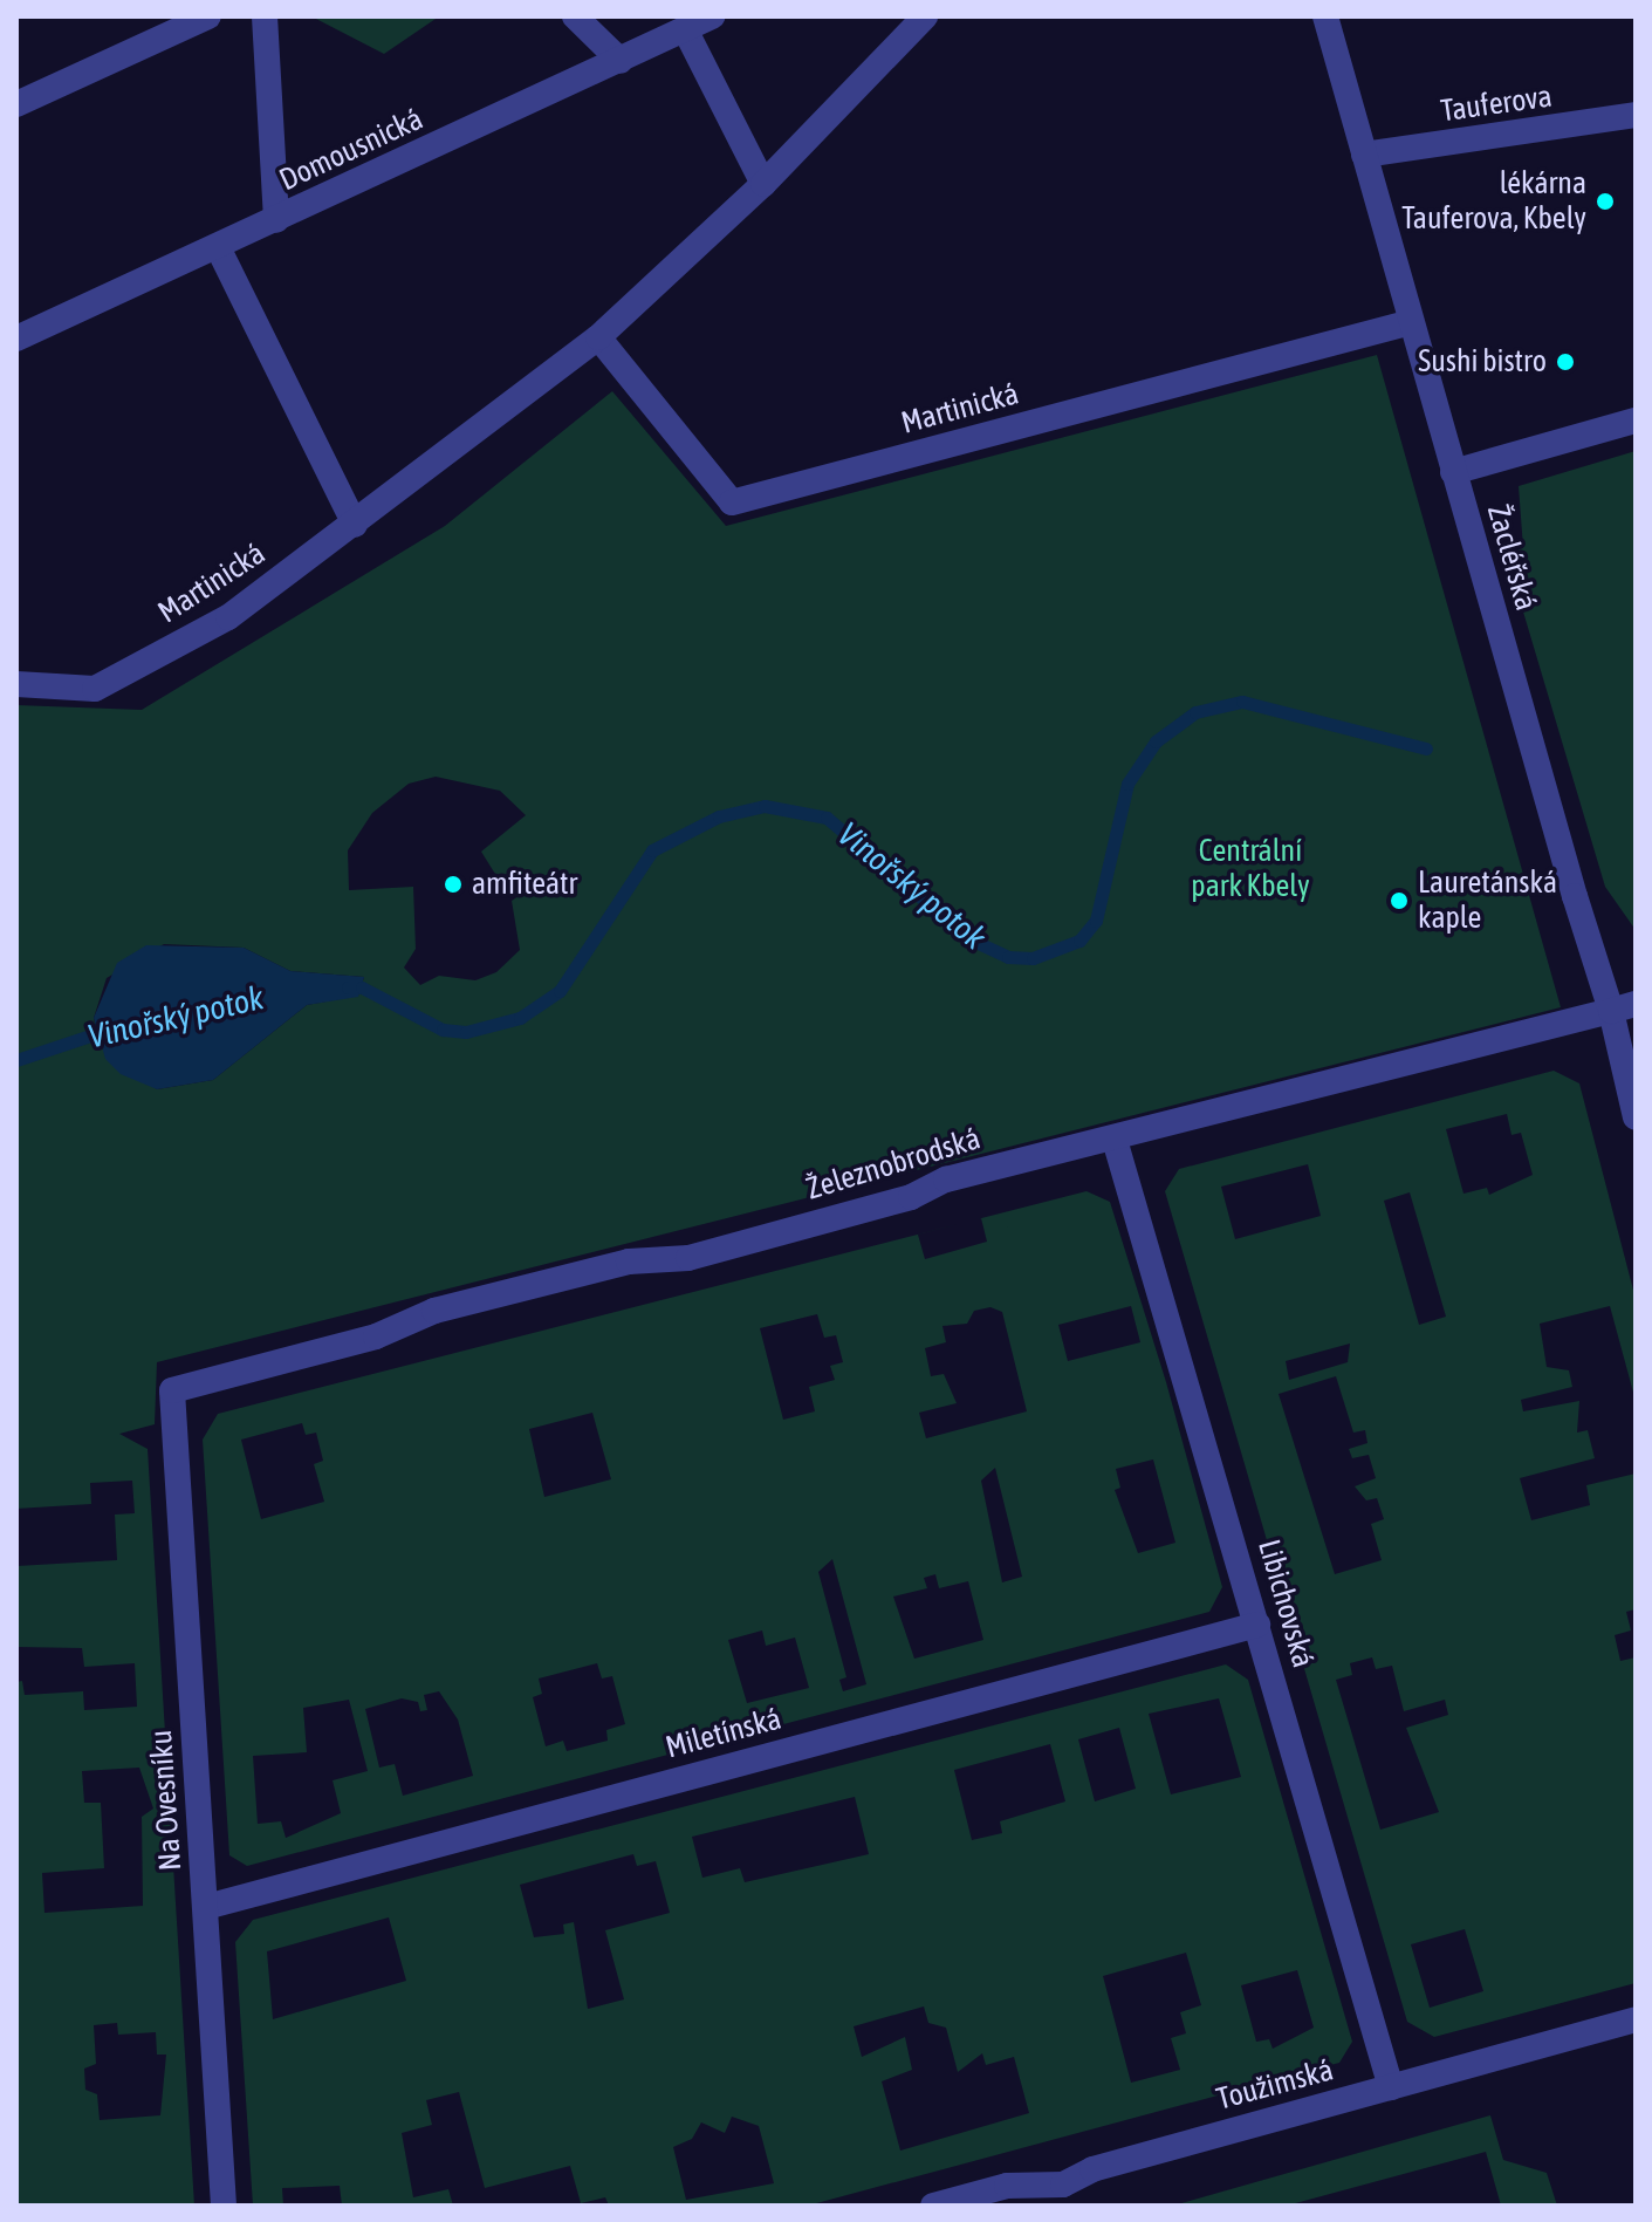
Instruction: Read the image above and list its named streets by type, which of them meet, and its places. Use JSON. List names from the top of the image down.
{
  "streets": {
    "street": [
      "Tauferova",
      "Domousnická",
      "Martinická",
      "Žacléřská",
      "Železnobrodská",
      "Libichovská",
      "Miletínská",
      "Na Ovesníku",
      "Toužimská"
    ]
  },
  "crossings": [
    ["Tauferova", "Žacléřská"],
    ["Martinická", "Žacléřská"],
    ["Žacléřská", "Železnobrodská"],
    ["Železnobrodská", "Libichovská"],
    ["Železnobrodská", "Na Ovesníku"],
    ["Libichovská", "Miletínská"],
    ["Libichovská", "Toužimská"],
    ["Miletínská", "Na Ovesníku"]
  ],
  "water": ["Vinořský potok"],
  "parks": ["Centrální park Kbely"],
  "places": [
    "lékárna Tauferova, Kbely",
    "Sushi bistro",
    "amfiteátr",
    "Lauretánská kaple"
  ]
}
